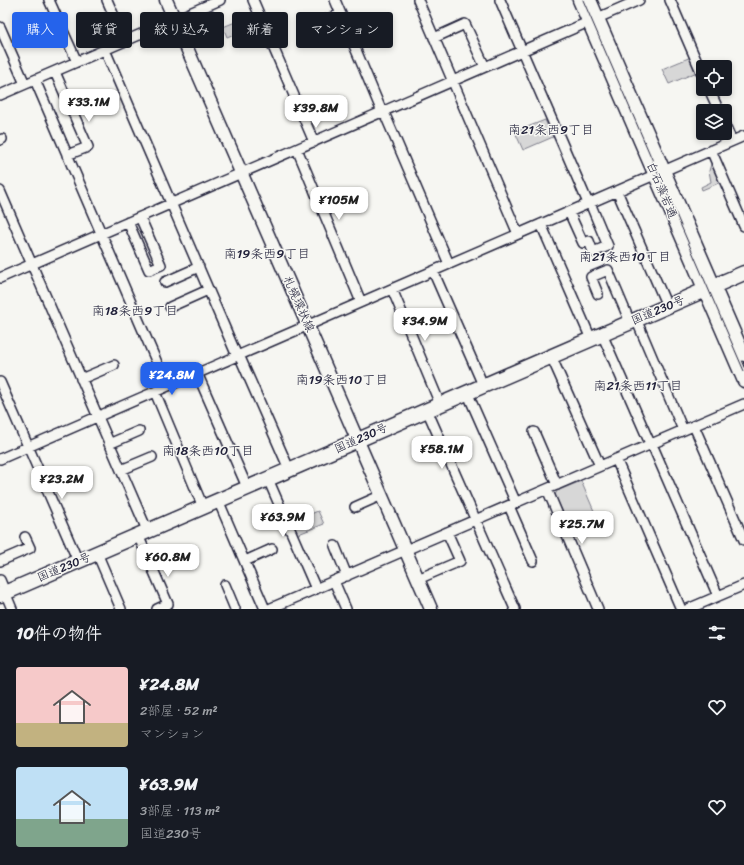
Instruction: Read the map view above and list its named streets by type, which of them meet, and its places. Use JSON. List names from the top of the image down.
{
  "streets": {
    "highway": ["国道230号"],
    "main road": ["白石藻岩通", "札幌環状線"]
  },
  "crossings": [
    ["白石藻岩通", "国道230号"],
    ["札幌環状線", "国道230号"]
  ],
  "districts": [
    "南21条西9丁目",
    "南19条西9丁目",
    "南21条西10丁目",
    "南18条西9丁目",
    "南19条西10丁目",
    "南21条西11丁目",
    "南18条西10丁目"
  ],
  "page": {
    "chip": [
      "購入",
      "賃貸",
      "絞り込み",
      "新着",
      "マンション"
    ],
    "price": [
      "¥33.1M",
      "¥39.8M",
      "¥105M",
      "¥34.9M",
      "¥24.8M",
      "¥58.1M",
      "¥23.2M",
      "¥63.9M",
      "¥25.7M",
      "¥60.8M"
    ],
    "heading": "10件の物件",
    "list": [
      {
        "name": "¥24.8M",
        "note": "2部屋 · 52 m² · マンション"
      },
      {
        "name": "¥63.9M",
        "note": "3部屋 · 113 m² · 国道230号"
      }
    ]
  }
}
